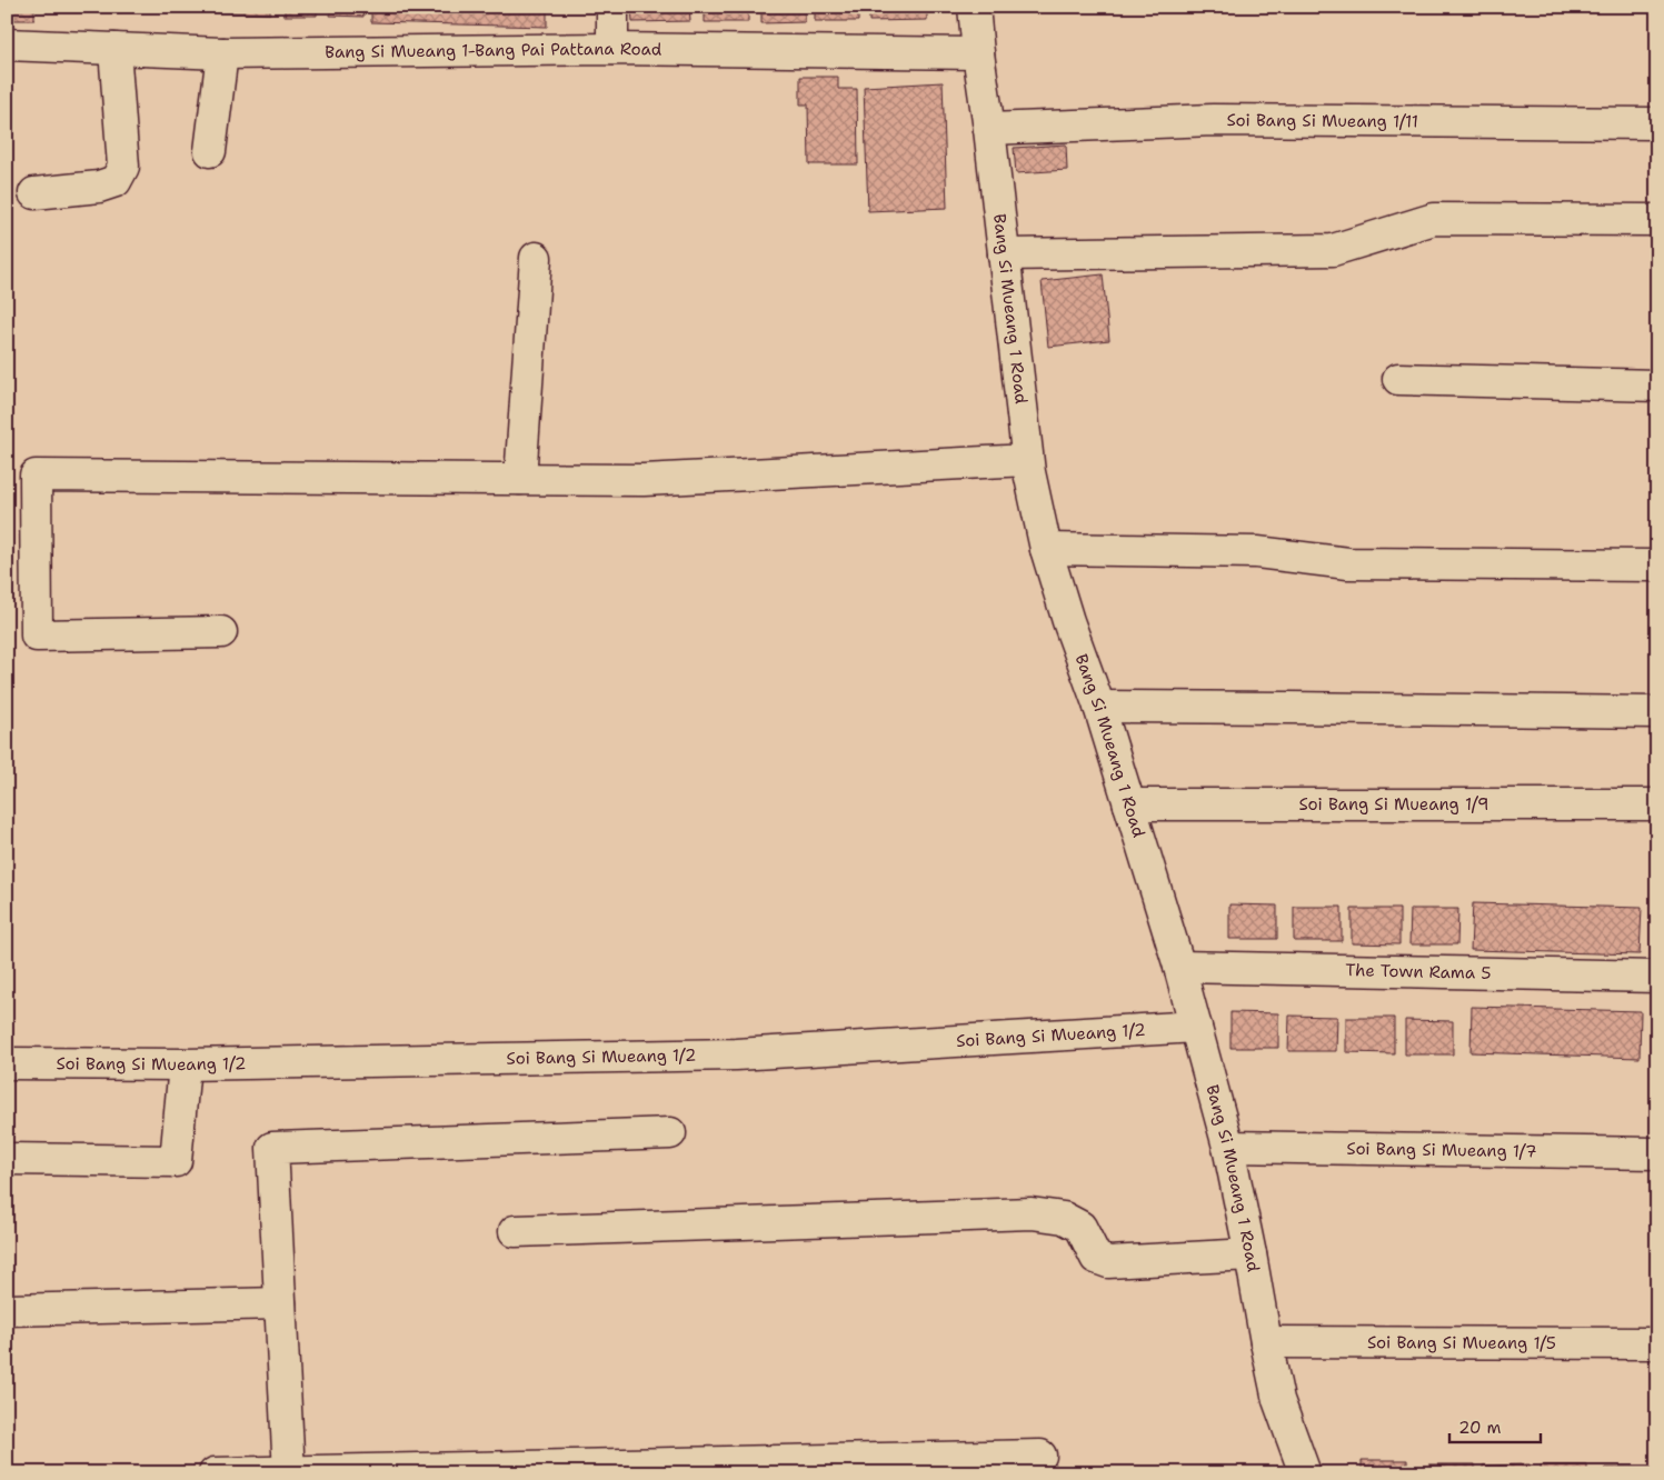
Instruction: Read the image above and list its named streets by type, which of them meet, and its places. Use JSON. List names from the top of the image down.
{
  "streets": {
    "street": [
      "Bang Si Mueang 1-Bang Pai Pattana Road",
      "Soi Bang Si Mueang 1/11",
      "Bang Si Mueang 1 Road",
      "Soi Bang Si Mueang 1/9",
      "The Town Rama 5",
      "Soi Bang Si Mueang 1/2",
      "Soi Bang Si Mueang 1/7",
      "Soi Bang Si Mueang 1/5"
    ]
  },
  "crossings": [
    ["Bang Si Mueang 1-Bang Pai Pattana Road", "Bang Si Mueang 1 Road"],
    ["Soi Bang Si Mueang 1/11", "Bang Si Mueang 1 Road"],
    ["Bang Si Mueang 1 Road", "Soi Bang Si Mueang 1/9"],
    ["Bang Si Mueang 1 Road", "The Town Rama 5"],
    ["Bang Si Mueang 1 Road", "Soi Bang Si Mueang 1/2"],
    ["Bang Si Mueang 1 Road", "Soi Bang Si Mueang 1/7"],
    ["Bang Si Mueang 1 Road", "Soi Bang Si Mueang 1/5"]
  ],
  "scale_bar": "20 m"
}
